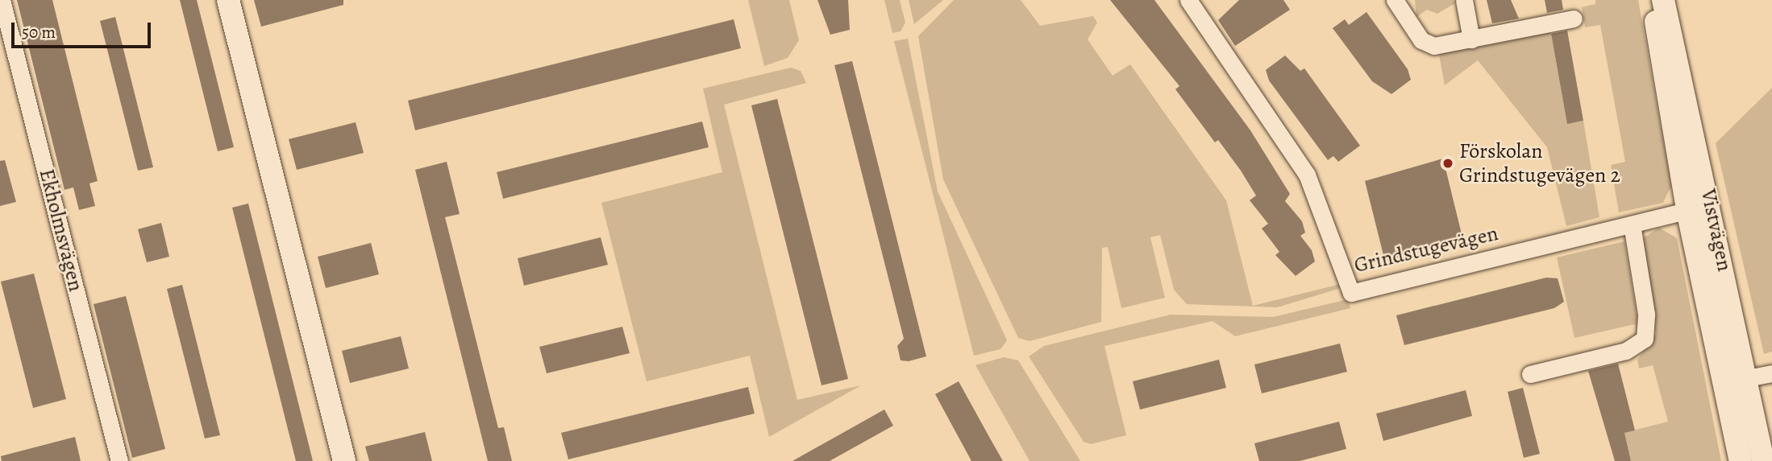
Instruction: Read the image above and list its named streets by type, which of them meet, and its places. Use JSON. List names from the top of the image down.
{
  "streets": {
    "main road": ["Vistvägen"],
    "street": ["Ekholmsvägen", "Grindstugevägen"]
  },
  "crossings": [
    ["Vistvägen", "Grindstugevägen"]
  ],
  "places": ["Förskolan Grindstugevägen 2"],
  "scale_bar": "50 m"
}
